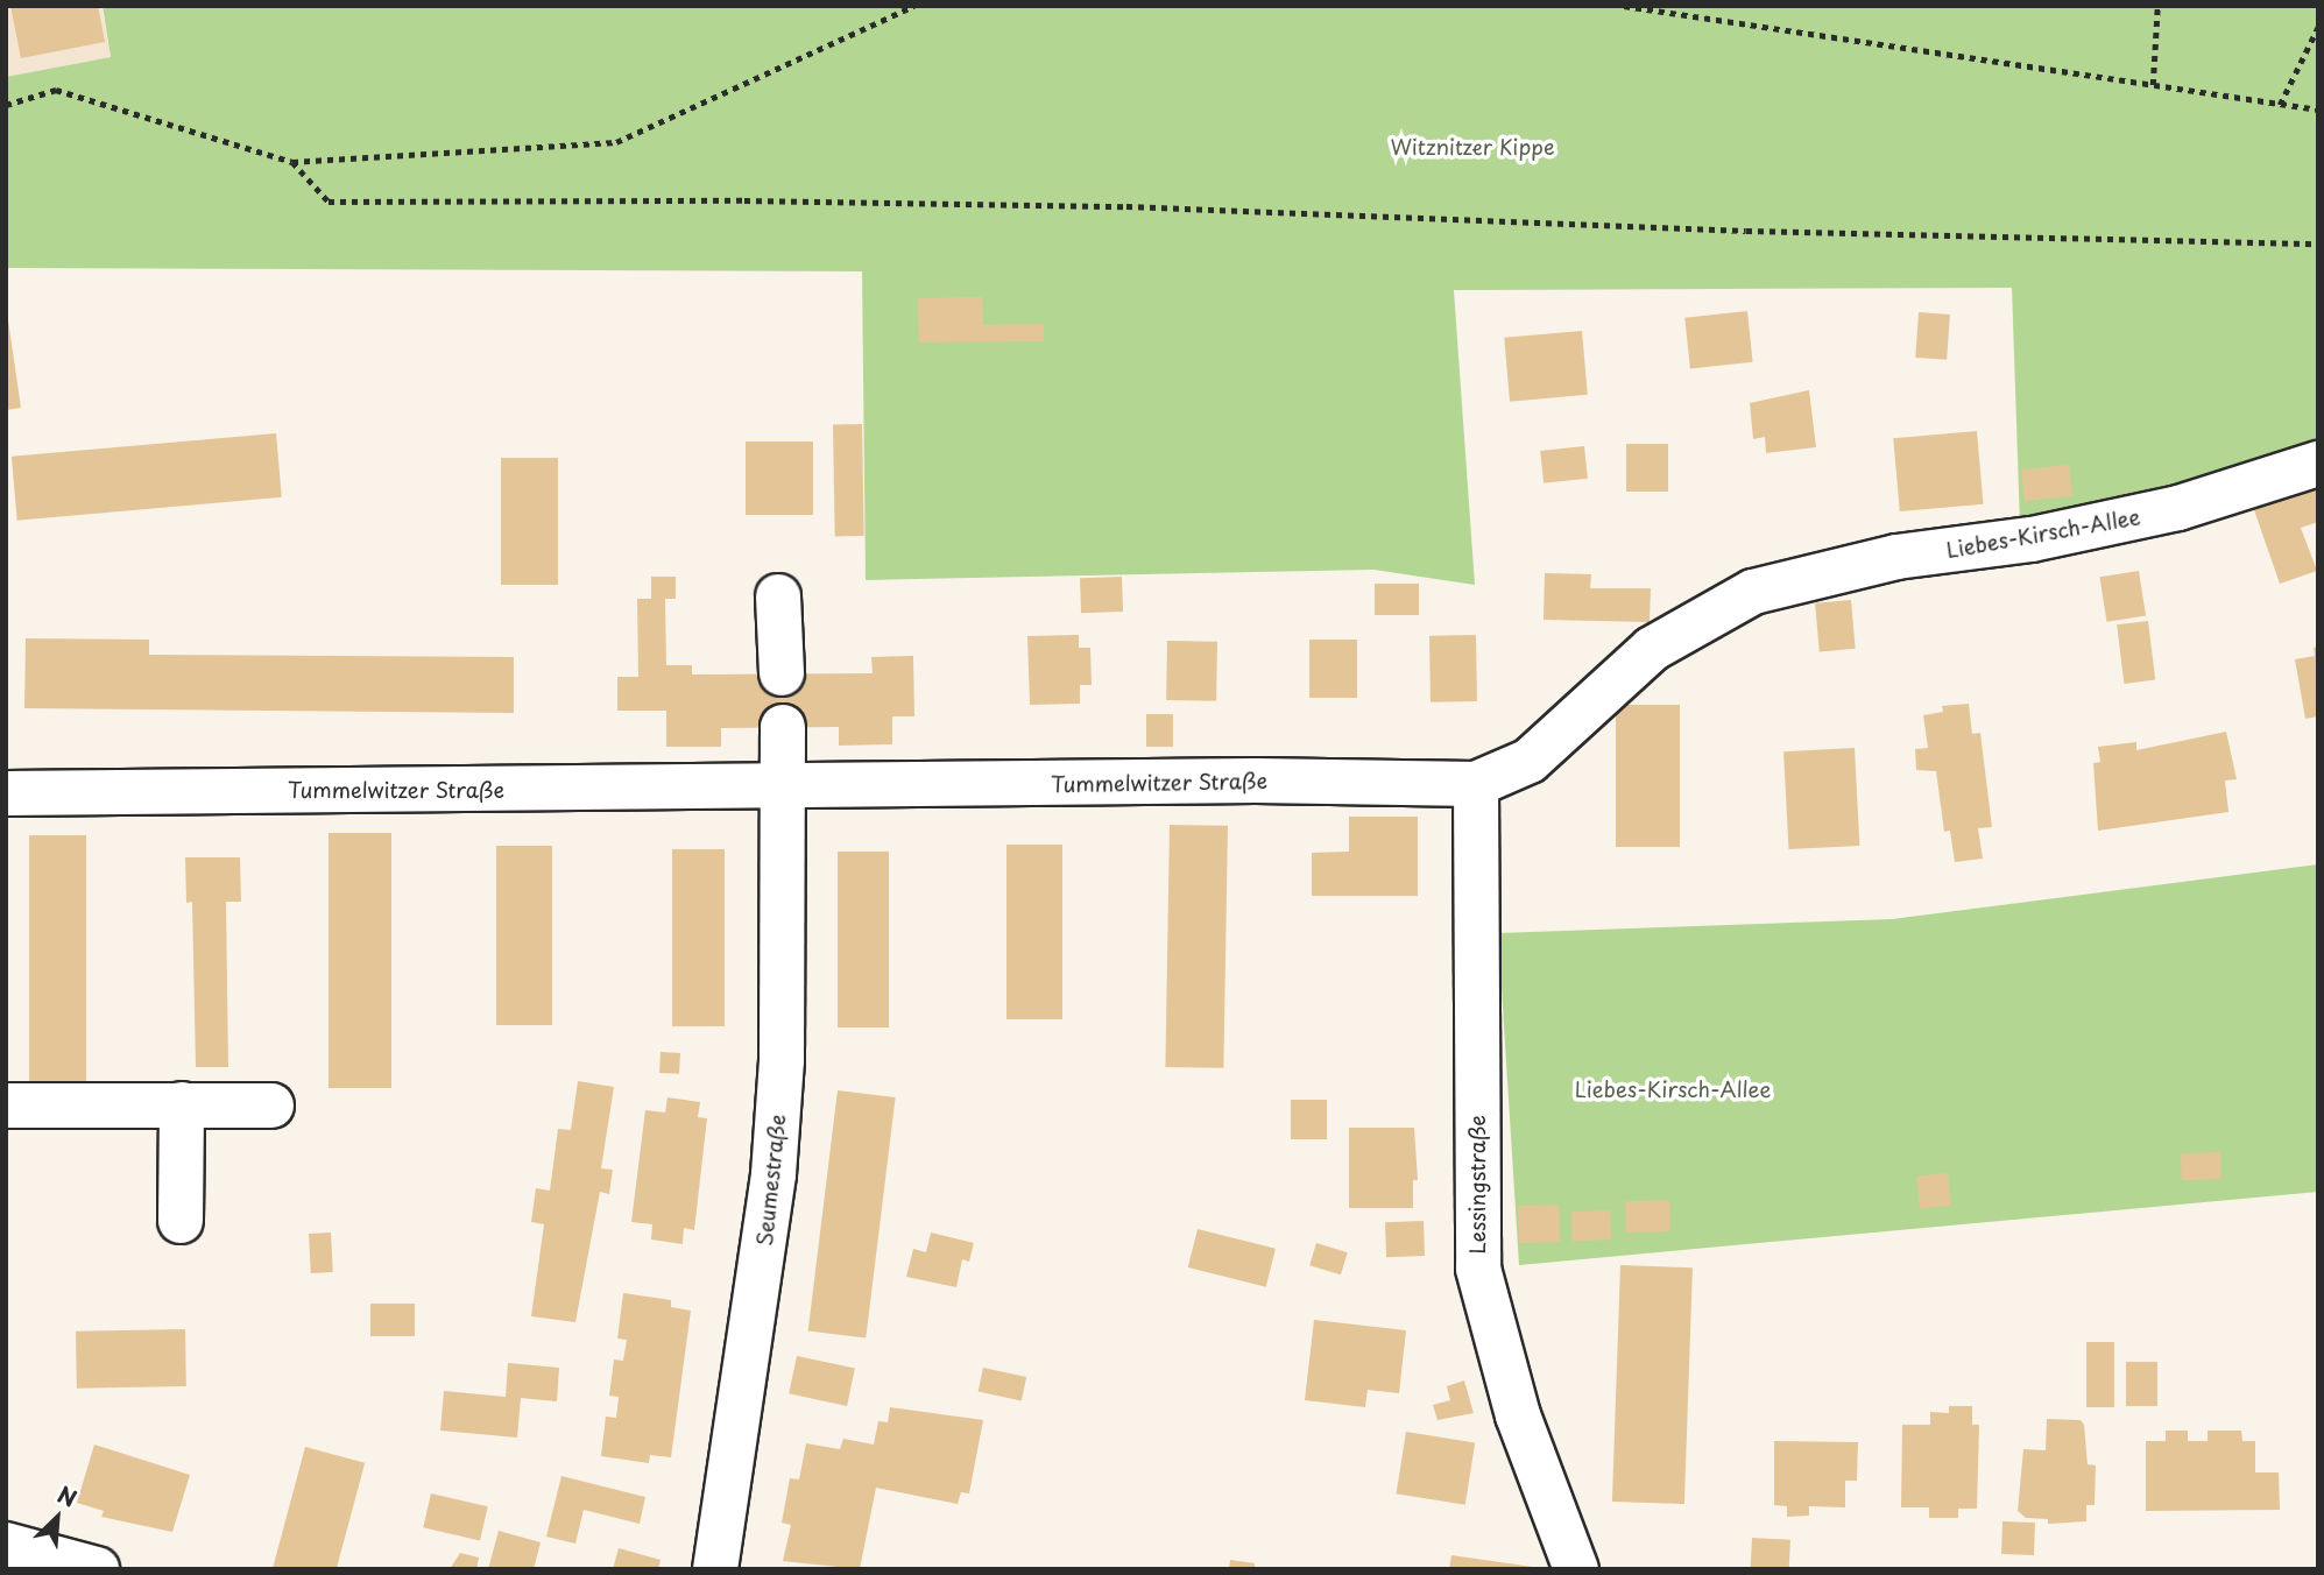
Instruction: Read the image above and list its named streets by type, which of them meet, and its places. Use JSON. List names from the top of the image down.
{
  "streets": {
    "street": [
      "Liebes-Kirsch-Allee",
      "Tummelwitzer Straße",
      "Seumestraße",
      "Lessingstraße"
    ]
  },
  "crossings": [
    ["Liebes-Kirsch-Allee", "Tummelwitzer Straße"],
    ["Tummelwitzer Straße", "Seumestraße"],
    ["Tummelwitzer Straße", "Lessingstraße"]
  ],
  "parks": ["Witznitzer Kippe", "Liebes-Kirsch-Allee"],
  "north": "top right"
}
